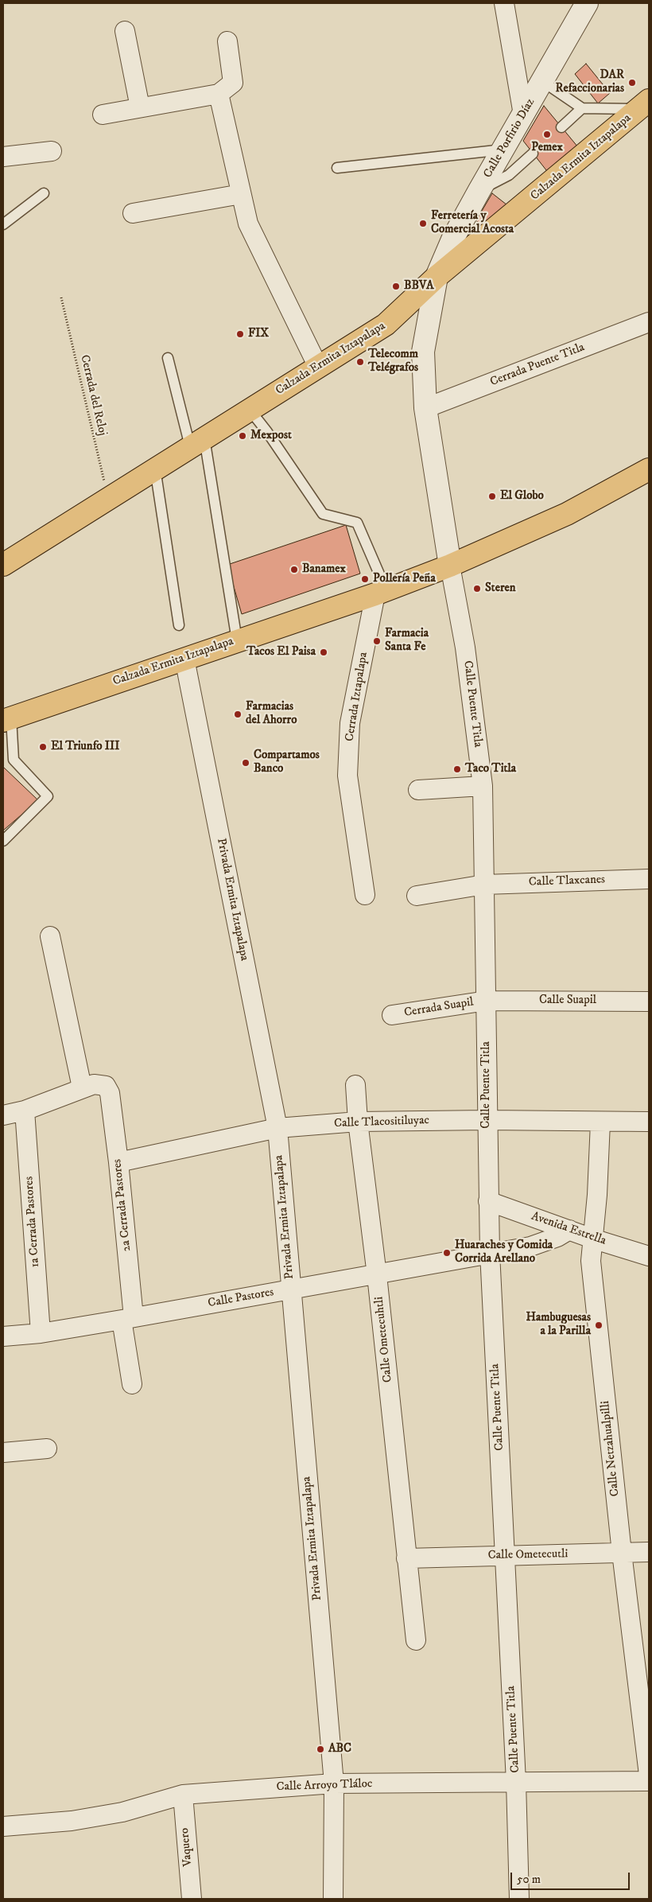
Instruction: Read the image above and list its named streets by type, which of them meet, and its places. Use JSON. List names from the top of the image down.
{
  "streets": {
    "main road": ["Calzada Ermita Iztapalapa"],
    "street": [
      "Calle Porfirio Díaz",
      "Cerrada Puente Titla",
      "Cerrada Iztapalapa",
      "Calle Puente Titla",
      "Calle Tlaxcanes",
      "Privada Ermita Iztapalapa",
      "Calle Suapil",
      "Cerrada Suapil",
      "Calle Tlacositiluyac",
      "2a Cerrada Pastores",
      "1a Cerrada Pastores",
      "Avenida Estrella",
      "Calle Pastores",
      "Calle Ometecuhtli",
      "Calle Netzahualpilli",
      "Calle Ometecutli",
      "Calle Arroyo Tláloc",
      "Vaquero"
    ],
    "path": ["Cerrada del Reloj"]
  },
  "crossings": [
    ["Calle Porfirio Díaz", "Calzada Ermita Iztapalapa"],
    ["Calle Porfirio Díaz", "Calle Puente Titla"],
    ["Calzada Ermita Iztapalapa", "Cerrada del Reloj"],
    ["Calzada Ermita Iztapalapa", "Cerrada Iztapalapa"],
    ["Calzada Ermita Iztapalapa", "Calle Puente Titla"],
    ["Calzada Ermita Iztapalapa", "Privada Ermita Iztapalapa"],
    ["Cerrada Puente Titla", "Calle Puente Titla"],
    ["Calle Puente Titla", "Calle Tlaxcanes"],
    ["Calle Puente Titla", "Calle Suapil"],
    ["Calle Puente Titla", "Cerrada Suapil"],
    ["Calle Puente Titla", "Calle Tlacositiluyac"],
    ["Calle Puente Titla", "Avenida Estrella"],
    ["Calle Puente Titla", "Calle Pastores"],
    ["Calle Puente Titla", "Calle Ometecutli"],
    ["Calle Puente Titla", "Calle Arroyo Tláloc"],
    ["Privada Ermita Iztapalapa", "Calle Tlacositiluyac"],
    ["Privada Ermita Iztapalapa", "Calle Pastores"],
    ["Privada Ermita Iztapalapa", "Calle Arroyo Tláloc"],
    ["Calle Suapil", "Cerrada Suapil"],
    ["Calle Tlacositiluyac", "2a Cerrada Pastores"],
    ["Calle Tlacositiluyac", "Calle Ometecuhtli"],
    ["Calle Tlacositiluyac", "Calle Netzahualpilli"],
    ["2a Cerrada Pastores", "Calle Pastores"],
    ["1a Cerrada Pastores", "Calle Pastores"],
    ["Avenida Estrella", "Calle Pastores"],
    ["Avenida Estrella", "Calle Netzahualpilli"],
    ["Calle Pastores", "Calle Ometecuhtli"],
    ["Calle Ometecuhtli", "Calle Ometecutli"],
    ["Calle Netzahualpilli", "Calle Ometecutli"],
    ["Calle Arroyo Tláloc", "Vaquero"]
  ],
  "places": [
    "DAR Refaccionarias",
    "Pemex",
    "Ferretería y Comercial Acosta",
    "BBVA",
    "FIX",
    "Telecomm Telégrafos",
    "Mexpost",
    "El Globo",
    "Banamex",
    "Pollería Peña",
    "Steren",
    "Farmacia Santa Fe",
    "Tacos El Paisa",
    "Farmacias del Ahorro",
    "El Triunfo III",
    "Compartamos Banco",
    "Taco Titla",
    "Huaraches y Comida Corrida Arellano",
    "Hambuguesas a la Parilla",
    "ABC"
  ],
  "scale_bar": "50 m"
}
